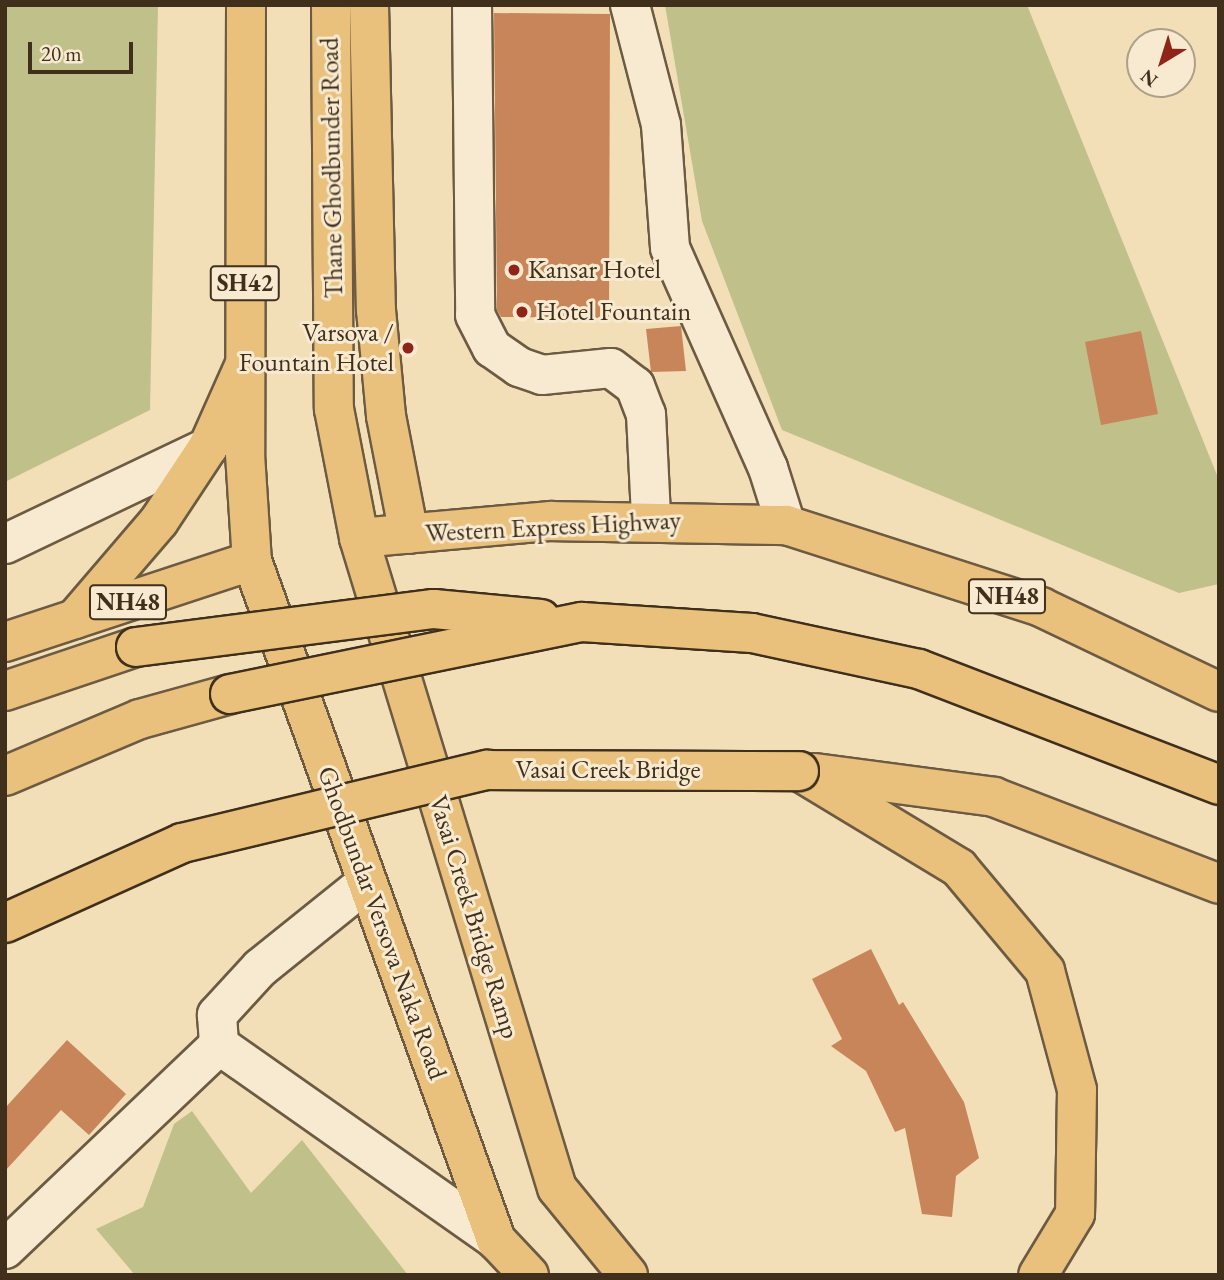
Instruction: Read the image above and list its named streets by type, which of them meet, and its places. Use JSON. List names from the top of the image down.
{
  "streets": {
    "main road": [
      "Thane Ghodbunder Road",
      "SH42",
      "Western Express Highway",
      "NH48",
      "Vasai Creek Bridge",
      "Vasai Creek Bridge Ramp",
      "Ghodbundar Versova Naka Road"
    ]
  },
  "crossings": [
    ["Thane Ghodbunder Road", "Western Express Highway"],
    ["Thane Ghodbunder Road", "Vasai Creek Bridge Ramp"],
    ["SH42", "NH48"],
    ["SH42", "Ghodbundar Versova Naka Road"],
    ["Western Express Highway", "Vasai Creek Bridge Ramp"],
    ["NH48", "Ghodbundar Versova Naka Road"]
  ],
  "places": ["Kansar Hotel", "Hotel Fountain", "Varsova / Fountain Hotel"],
  "scale_bar": "20 m",
  "north": "bottom left"
}
